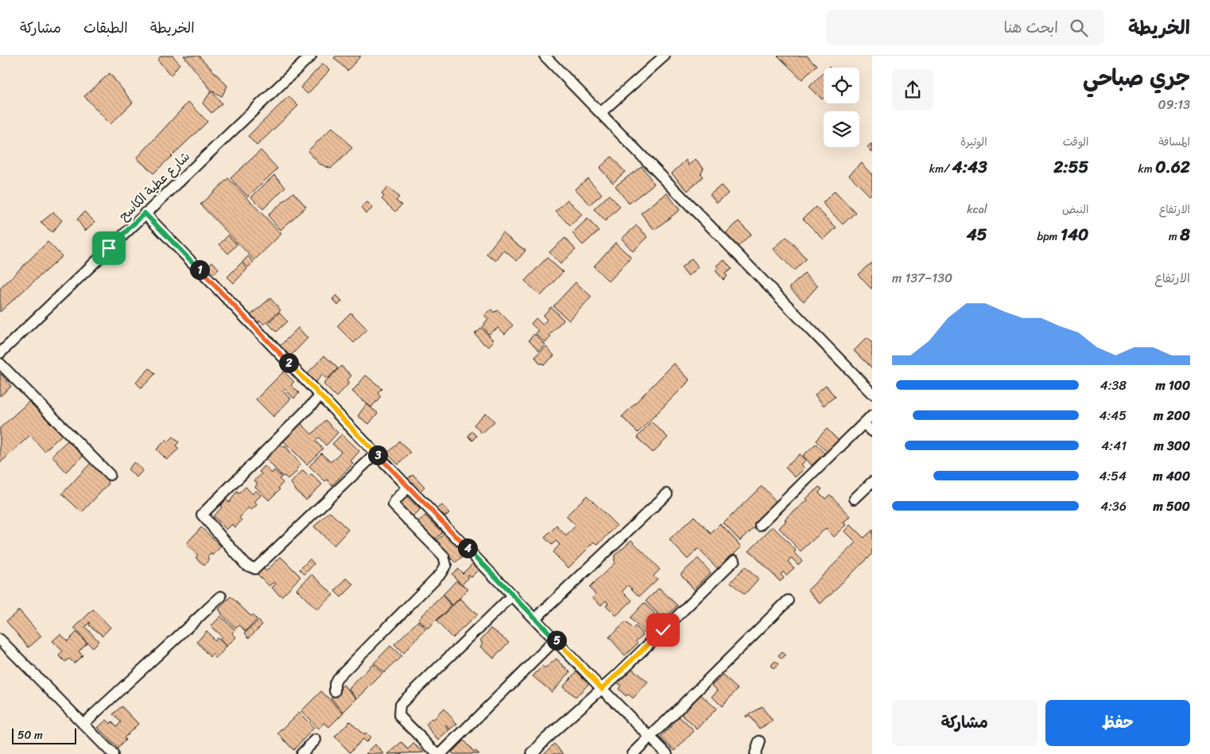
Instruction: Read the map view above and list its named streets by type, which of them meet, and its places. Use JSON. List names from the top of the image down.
{
  "streets": {
    "street": ["شارع عطية الكاسح"]
  },
  "scale_bar": "50 m",
  "page": {
    "header": "الخريطة",
    "search": "ابحث هنا",
    "nav": ["الخريطة", "الطبقات", "مشاركة"],
    "heading": ["جري صباحي", "09:13"],
    "stats": [
      ["المسافة", "0.62 km"],
      ["الوقت", "2:55"],
      ["الوتيرة", "4:43 /km"],
      ["الارتفاع", "8 m"],
      ["النبض", "140 bpm"],
      ["kcal", "45"]
    ],
    "chart": ["الارتفاع", "130–137 m"],
    "pins": [
      "1",
      "2",
      "3",
      "4",
      "5"
    ],
    "list": [
      {
        "name": "100 m",
        "note": "4:38"
      },
      {
        "name": "200 m",
        "note": "4:45"
      },
      {
        "name": "300 m",
        "note": "4:41"
      },
      {
        "name": "400 m",
        "note": "4:54"
      },
      {
        "name": "500 m",
        "note": "4:36"
      }
    ],
    "buttons": ["حفظ", "مشاركة"],
    "scale": "50 m"
  }
}
